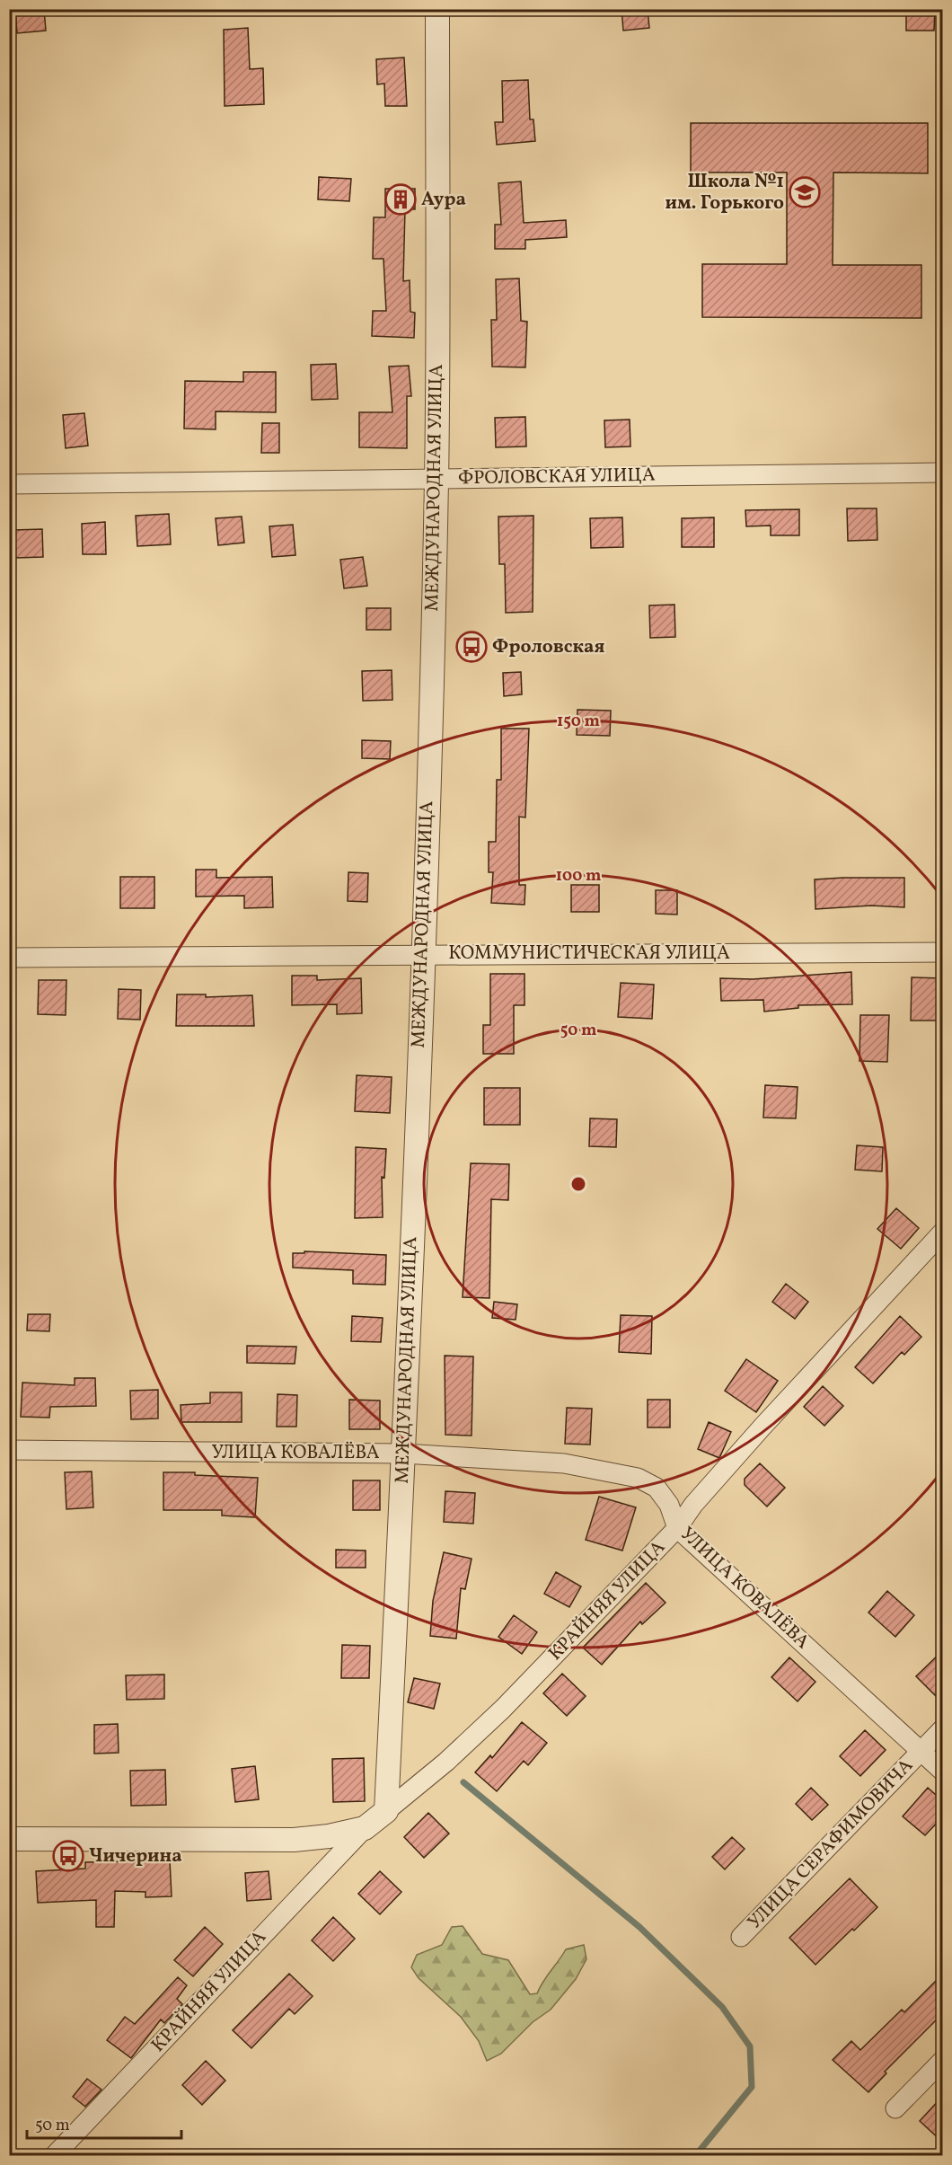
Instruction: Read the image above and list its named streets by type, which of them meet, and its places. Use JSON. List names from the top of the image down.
{
  "streets": {
    "street": [
      "ФРОЛОВСКАЯ УЛИЦА",
      "МЕЖДУНАРОДНАЯ УЛИЦА",
      "КОММУНИСТИЧЕСКАЯ УЛИЦА",
      "УЛИЦА КОВАЛЁВА",
      "КРАЙНЯЯ УЛИЦА",
      "УЛИЦА СЕРАФИМОВИЧА"
    ]
  },
  "crossings": [
    ["ФРОЛОВСКАЯ УЛИЦА", "МЕЖДУНАРОДНАЯ УЛИЦА"],
    ["МЕЖДУНАРОДНАЯ УЛИЦА", "КОММУНИСТИЧЕСКАЯ УЛИЦА"],
    ["МЕЖДУНАРОДНАЯ УЛИЦА", "УЛИЦА КОВАЛЁВА"],
    ["МЕЖДУНАРОДНАЯ УЛИЦА", "КРАЙНЯЯ УЛИЦА"],
    ["УЛИЦА КОВАЛЁВА", "КРАЙНЯЯ УЛИЦА"],
    ["УЛИЦА КОВАЛЁВА", "УЛИЦА СЕРАФИМОВИЧА"]
  ],
  "places": {
    "school or university": ["Школа №1 им. Горького"],
    "building": ["Аура"],
    "bus stop": ["Фроловская", "Чичерина"]
  },
  "scale_bar": "50 m",
  "rings": ["150 m", "100 m", "50 m"]
}
